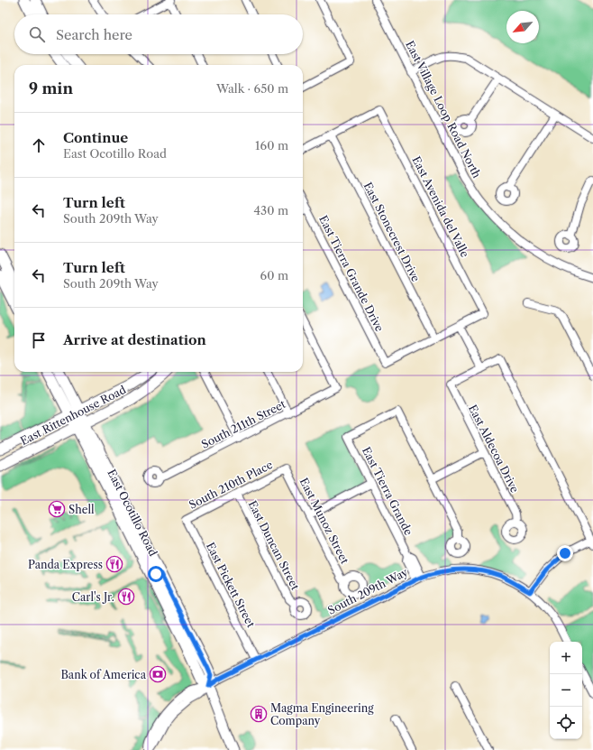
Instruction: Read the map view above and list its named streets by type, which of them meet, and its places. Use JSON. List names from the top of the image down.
{
  "streets": {
    "main road": ["East Rittenhouse Road", "East Ocotillo Road"],
    "street": [
      "East Village Loop Road North",
      "East Avenida del Valle",
      "East Stonecrest Drive",
      "East Tierra Grande Drive",
      "South 211th Street",
      "East Aldecoa Drive",
      "South 210th Place",
      "East Tierra Grande",
      "East Munoz Street",
      "East Duncan Street",
      "East Pickett Street",
      "South 209th Way"
    ]
  },
  "crossings": [
    ["East Avenida del Valle", "East Stonecrest Drive"],
    ["East Stonecrest Drive", "East Tierra Grande Drive"],
    ["East Rittenhouse Road", "East Ocotillo Road"],
    ["South 210th Place", "East Munoz Street"],
    ["South 210th Place", "East Duncan Street"],
    ["South 210th Place", "East Pickett Street"],
    ["East Tierra Grande", "South 209th Way"],
    ["East Ocotillo Road", "South 209th Way"],
    ["East Pickett Street", "South 209th Way"]
  ],
  "places": {
    "supermarket": ["Shell"],
    "restaurant": ["Panda Express", "Carl's Jr."],
    "bank": ["Bank of America"],
    "building": ["Magma Engineering Company"]
  },
  "north": "bottom left",
  "page": {
    "search": "Search here",
    "heading": ["9 min", "Walk · 650 m"],
    "list": [
      ["Continue", "East Ocotillo Road", "160 m"],
      ["Turn left", "South 209th Way", "430 m"],
      ["Turn left", "South 209th Way", "60 m"],
      "Arrive at destination"
    ],
    "map_buttons": ["+", "−"]
  }
}
